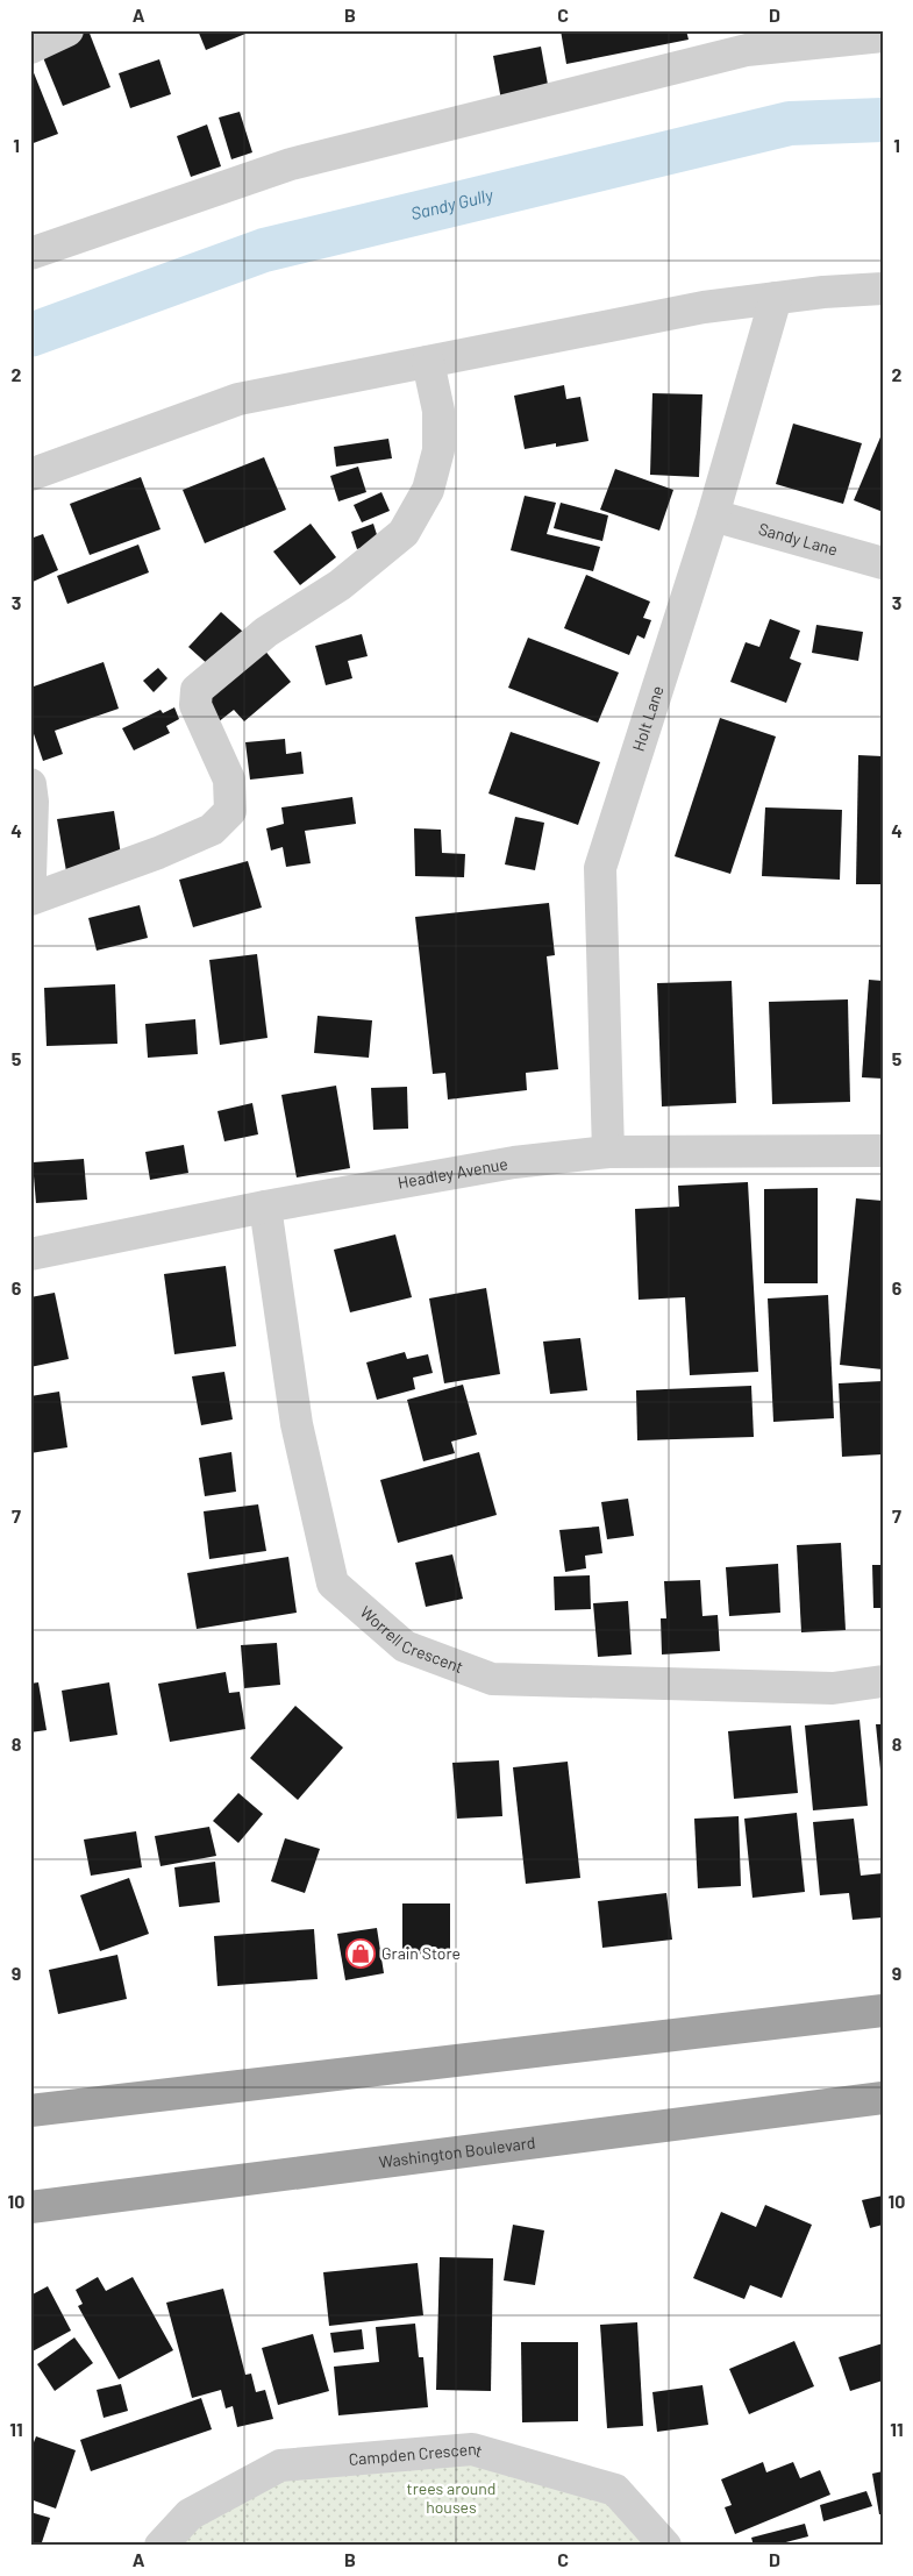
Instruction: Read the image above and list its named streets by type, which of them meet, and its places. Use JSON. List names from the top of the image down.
{
  "streets": {
    "highway": ["Washington Boulevard"],
    "street": [
      "Sandy Lane",
      "Holt Lane",
      "Headley Avenue",
      "Worrell Crescent",
      "Campden Crescent"
    ]
  },
  "crossings": [
    ["Sandy Lane", "Holt Lane"],
    ["Holt Lane", "Headley Avenue"],
    ["Headley Avenue", "Worrell Crescent"]
  ],
  "water": ["Sandy Gully"],
  "parks": ["trees around houses"],
  "places": {
    "shop": ["Grain Store"]
  },
  "grid": {
    "columns": [
      "A",
      "B",
      "C",
      "D"
    ],
    "rows": [
      "1",
      "2",
      "3",
      "4",
      "5",
      "6",
      "7",
      "8",
      "9",
      "10",
      "11"
    ]
  }
}
